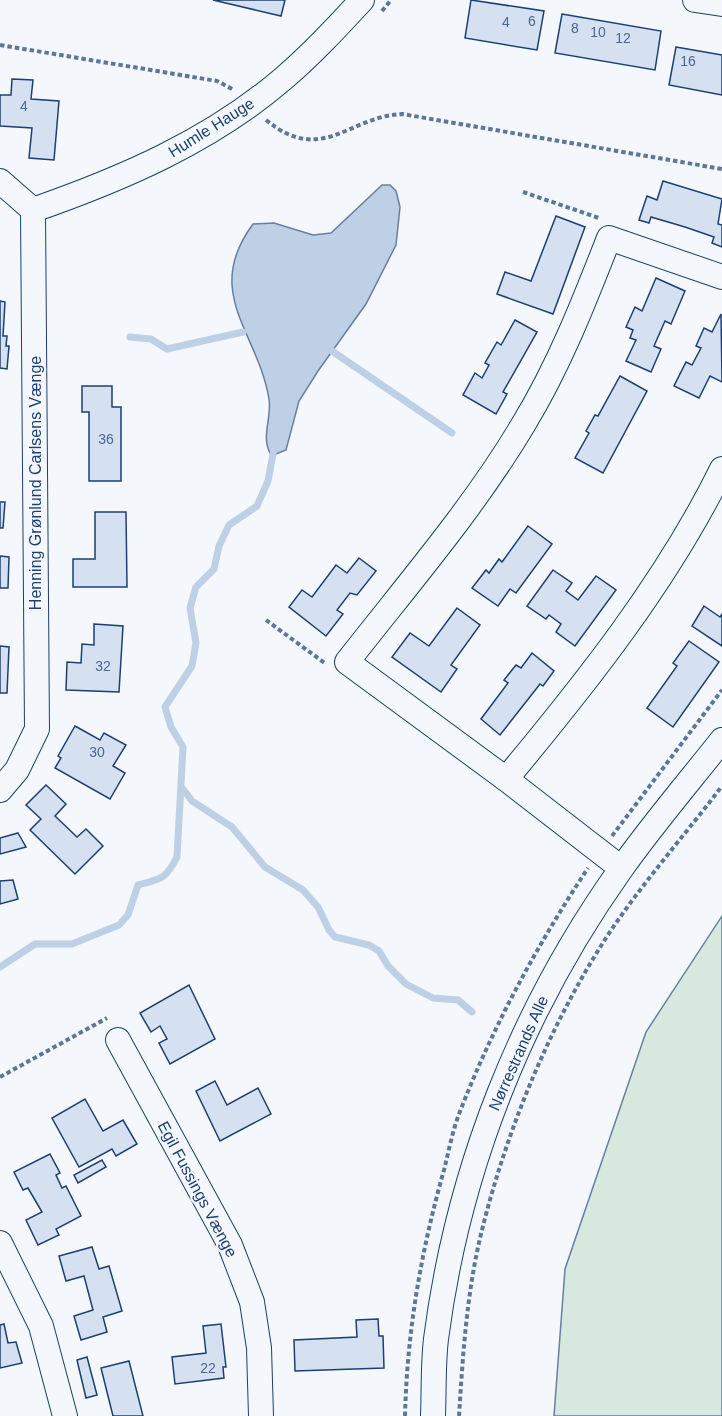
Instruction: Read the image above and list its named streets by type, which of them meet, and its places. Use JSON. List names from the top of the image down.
{
  "streets": {
    "street": [
      "Humle Hauge",
      "Henning Grønlund Carlsens Vænge",
      "Nørrestrands Alle",
      "Egil Fussings Vænge"
    ]
  },
  "crossings": [
    ["Humle Hauge", "Henning Grønlund Carlsens Vænge"]
  ],
  "house_numbers": [
    "6",
    "4",
    "8",
    "10",
    "12",
    "16",
    "4",
    "36",
    "32",
    "30",
    "22"
  ]
}
